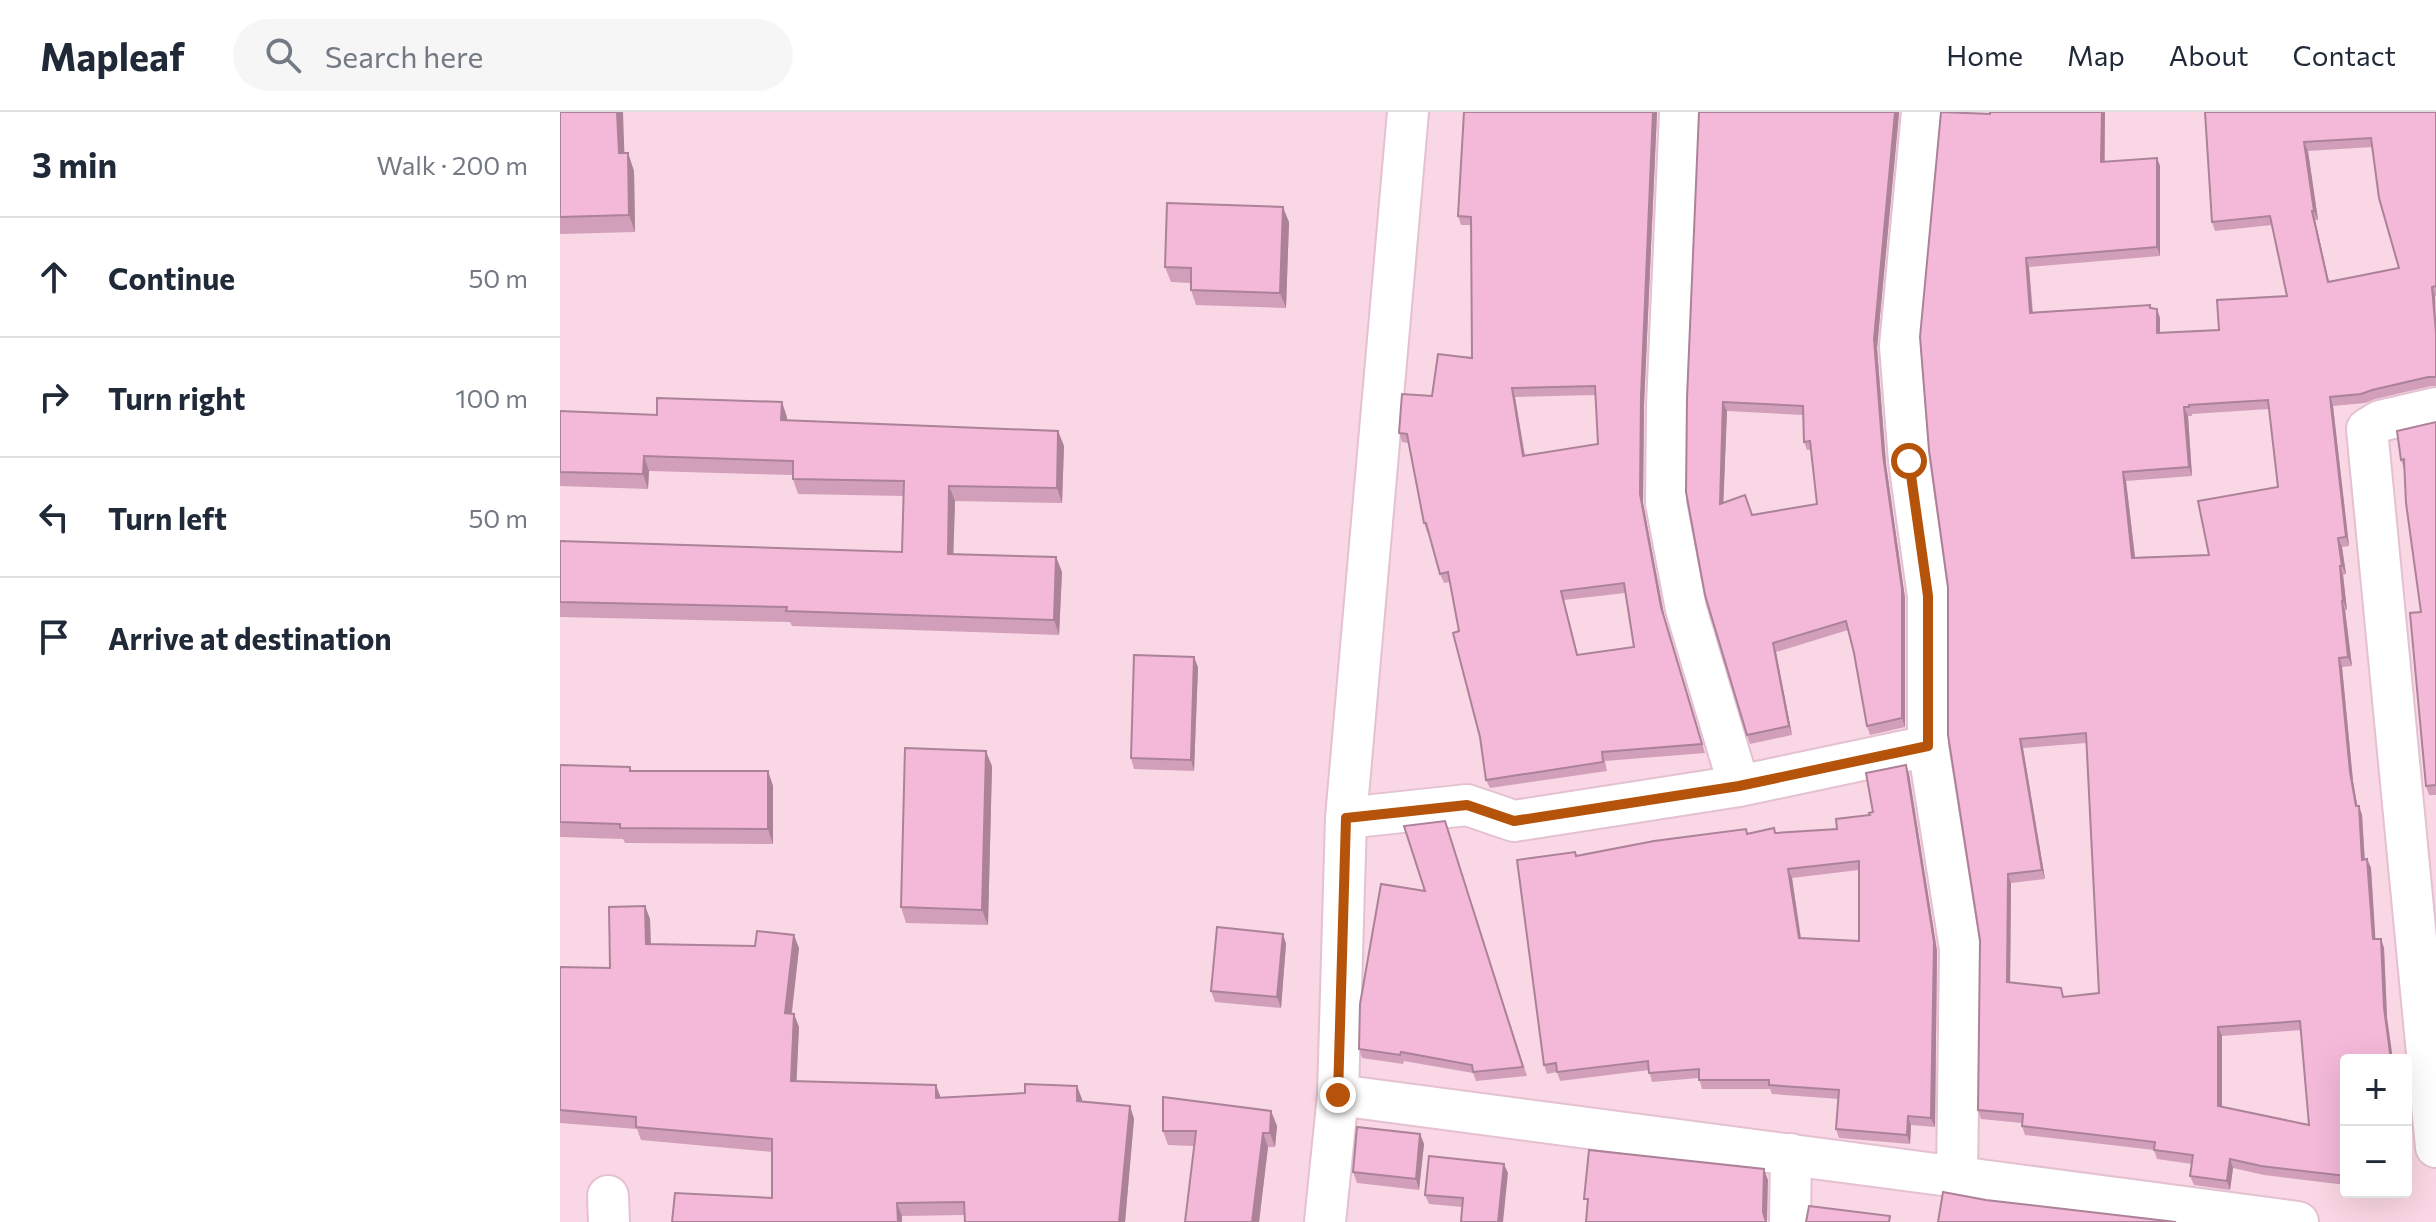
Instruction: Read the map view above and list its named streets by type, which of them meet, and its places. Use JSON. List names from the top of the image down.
{
  "page": {
    "header": "Mapleaf",
    "search": "Search here",
    "nav": [
      "Home",
      "Map",
      "About",
      "Contact"
    ],
    "heading": ["3 min", "Walk · 200 m"],
    "list": [
      ["Continue", "50 m"],
      ["Turn right", "100 m"],
      ["Turn left", "50 m"],
      "Arrive at destination"
    ],
    "map_buttons": ["+", "−"]
  }
}
